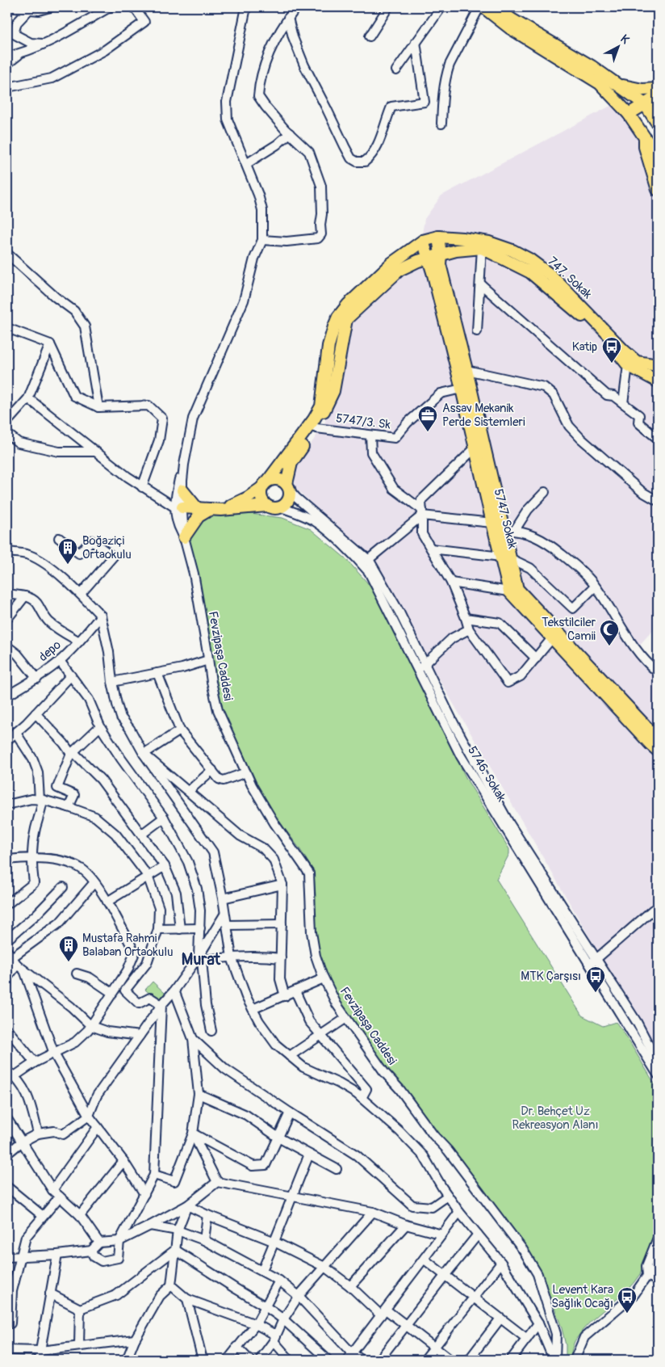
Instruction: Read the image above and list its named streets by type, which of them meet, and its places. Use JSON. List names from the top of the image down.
{
  "streets": {
    "main road": ["747. Sokak", "5747. Sokak"],
    "street": [
      "5747/3. Sk",
      "depo",
      "Fevzipaşa Caddesi",
      "5746. Sokak"
    ]
  },
  "crossings": [
    ["747. Sokak", "5747. Sokak"],
    ["747. Sokak", "5746. Sokak"],
    ["5747/3. Sk", "5747. Sokak"]
  ],
  "districts": ["Murat"],
  "parks": ["Dr. Behçet Uz Rekreasyon Alanı"],
  "places": {
    "bus stop": ["Katip", "MTK Çarşısı", "Levent Kara Sağlık Ocağı"],
    "office": ["Assav Mekanik Perde Sistemleri"],
    "building": ["Boğaziçi Ortaokulu", "Mustafa Rahmi Balaban Ortaokulu"],
    "mosque": ["Tekstilciler Camii"]
  },
  "north": "top right"
}
